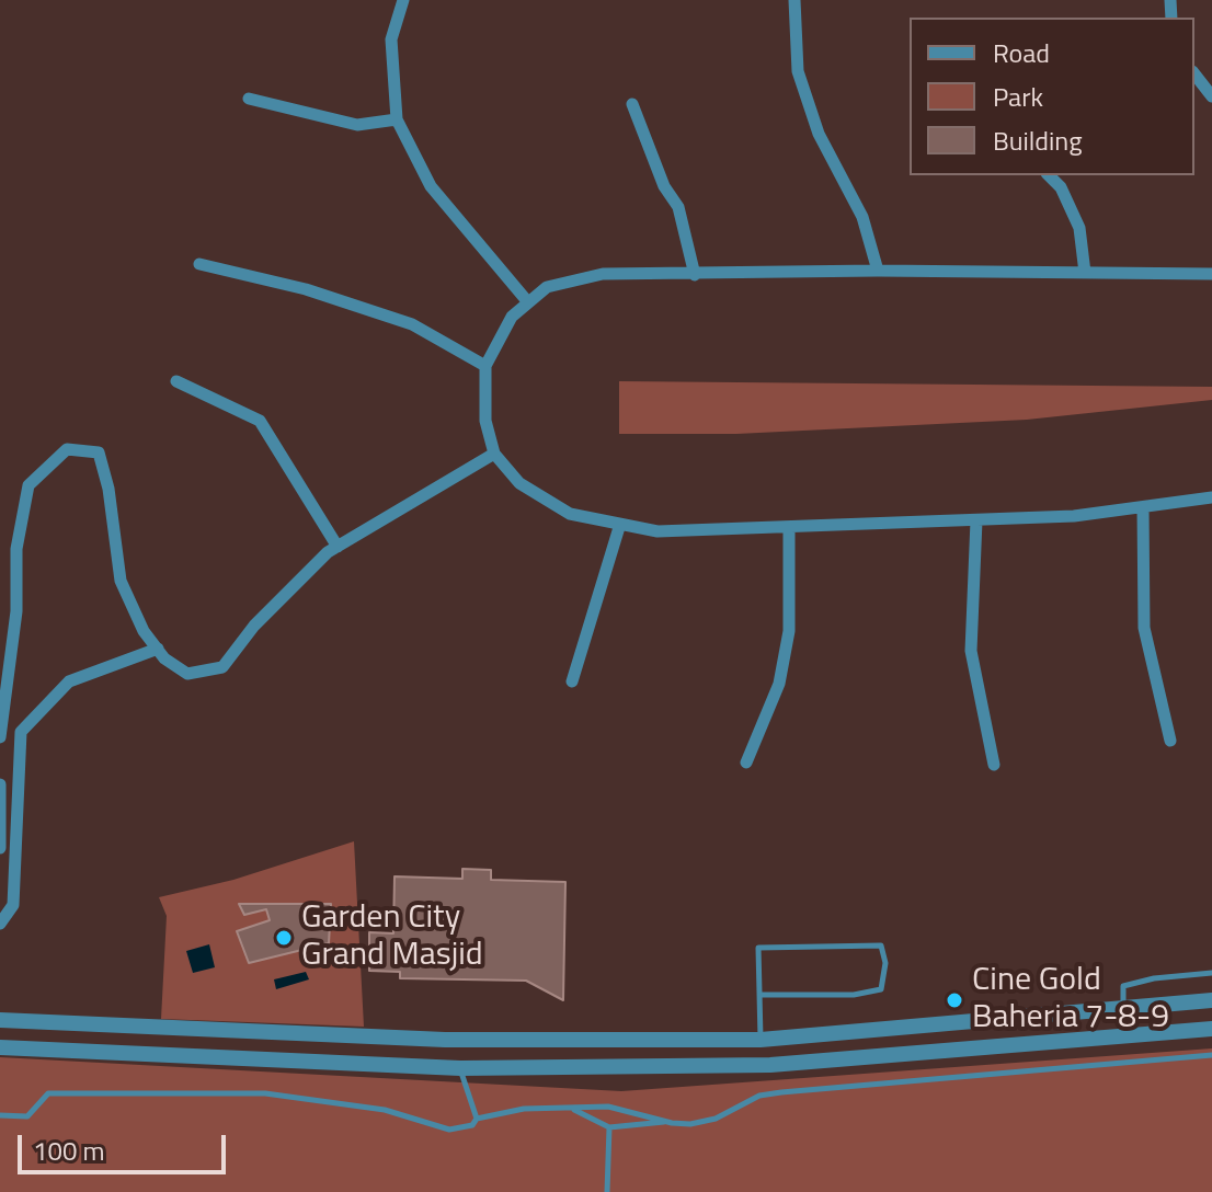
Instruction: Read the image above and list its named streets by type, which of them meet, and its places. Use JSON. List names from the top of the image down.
{
  "places": ["Garden City Grand Masjid", "Cine Gold Baheria 7-8-9"],
  "legend": ["Road", "Park", "Building"],
  "scale_bar": "100 m"
}
